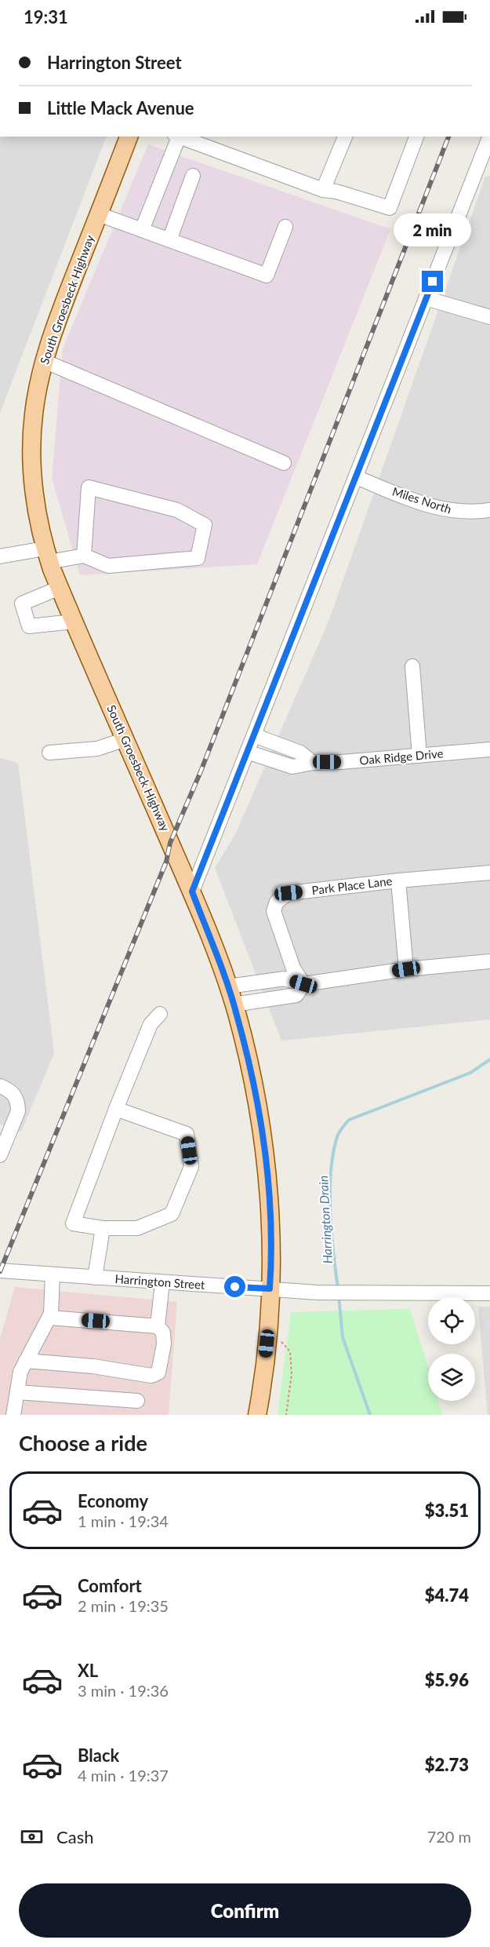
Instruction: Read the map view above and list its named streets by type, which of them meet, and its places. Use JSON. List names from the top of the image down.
{
  "streets": {
    "main road": ["South Groesbeck Highway"],
    "street": [
      "Miles North",
      "Oak Ridge Drive",
      "Park Place Lane",
      "Harrington Street"
    ]
  },
  "crossings": [
    ["South Groesbeck Highway", "Harrington Street"]
  ],
  "water": ["Harrington Drain"],
  "page": {
    "status": "19:31",
    "banner": ["Harrington Street", "Little Mack Avenue"],
    "bubble": "2 min",
    "heading": "Choose a ride",
    "list": [
      {
        "name": "Economy",
        "note": "1 min · 19:34",
        "value": "$3.51"
      },
      {
        "name": "Comfort",
        "note": "2 min · 19:35",
        "value": "$4.74"
      },
      {
        "name": "XL",
        "note": "3 min · 19:36",
        "value": "$5.96"
      },
      {
        "name": "Black",
        "note": "4 min · 19:37",
        "value": "$2.73"
      }
    ],
    "pay": ["Cash", "720 m"],
    "buttons": "Confirm"
  }
}
